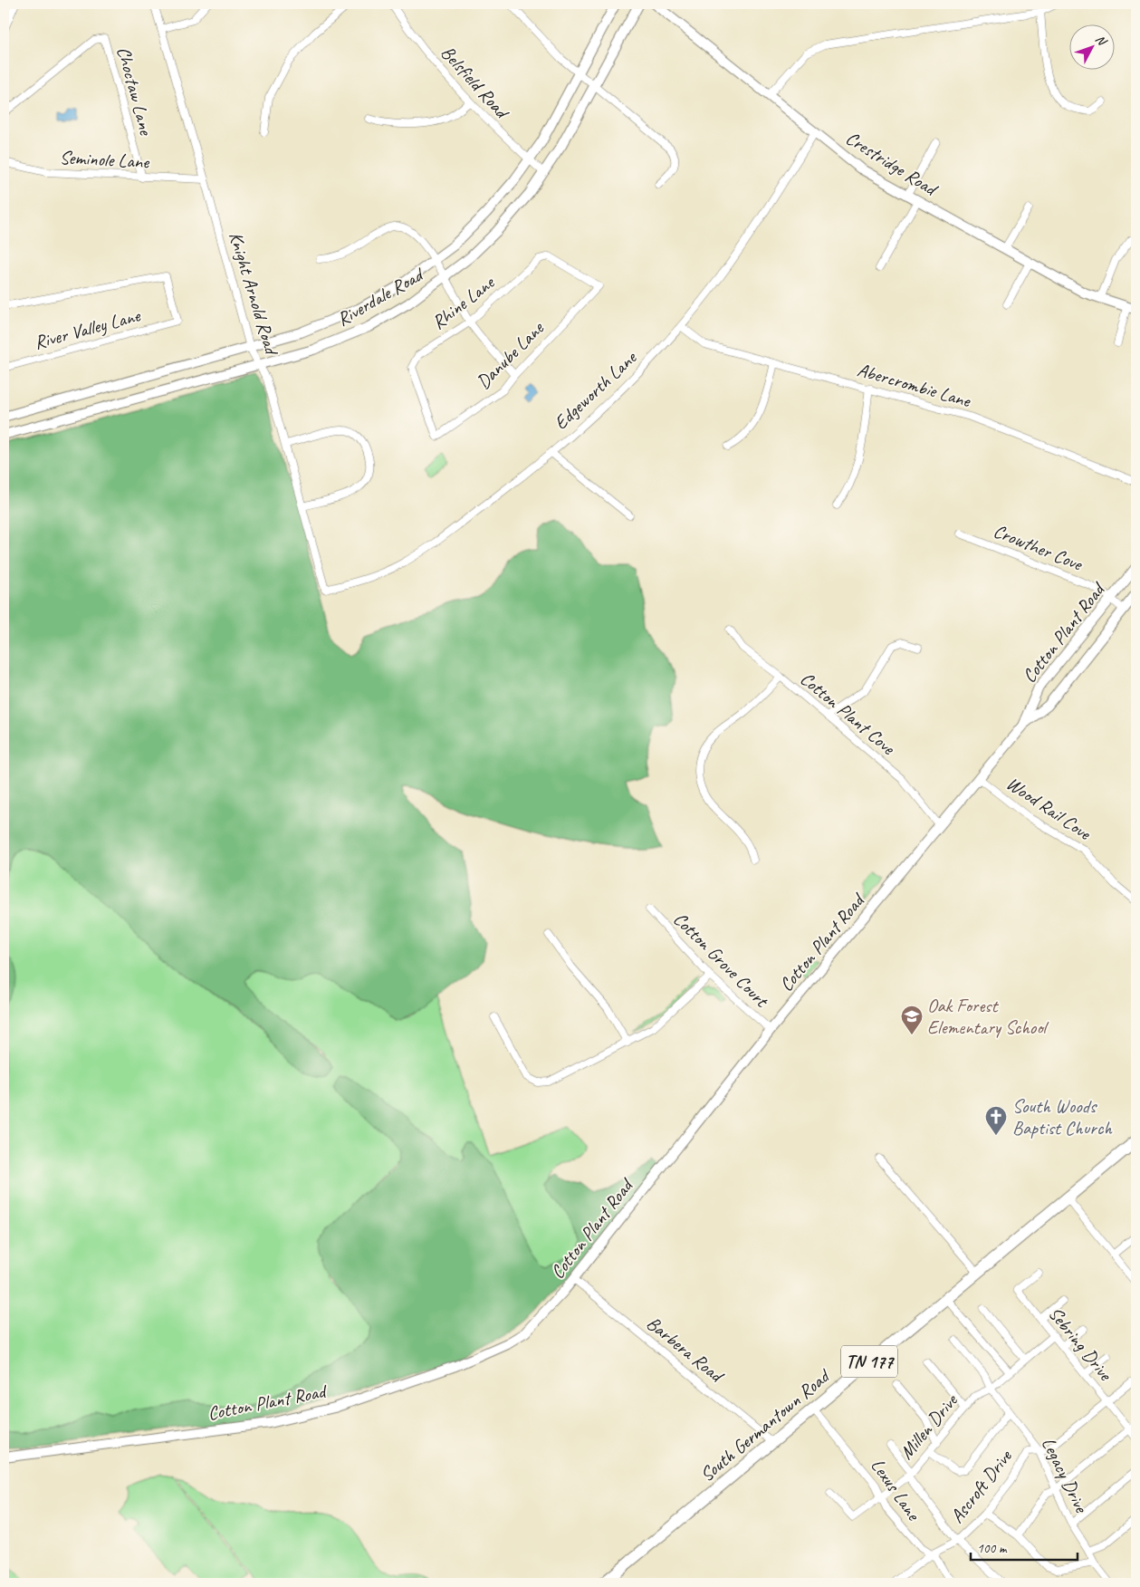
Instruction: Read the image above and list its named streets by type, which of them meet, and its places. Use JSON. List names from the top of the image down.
{
  "streets": {
    "main road": ["TN 177", "South Germantown Road"],
    "street": [
      "Belsfield Road",
      "Choctaw Lane",
      "Seminole Lane",
      "Crestridge Road",
      "Knight Arnold Road",
      "Riverdale Road",
      "Rhine Lane",
      "River Valley Lane",
      "Danube Lane",
      "Abercrombie Lane",
      "Edgeworth Lane",
      "Crowther Cove",
      "Cotton Plant Road",
      "Cotton Plant Cove",
      "Wood Rail Cove",
      "Cotton Grove Court",
      "Sebring Drive",
      "Barbera Road",
      "Millen Drive",
      "Legacy Drive",
      "Ascroft Drive",
      "Lexus Lane"
    ]
  },
  "crossings": [
    ["Belsfield Road", "Riverdale Road"],
    ["Choctaw Lane", "Seminole Lane"],
    ["Seminole Lane", "Knight Arnold Road"],
    ["Crestridge Road", "Edgeworth Lane"],
    ["Knight Arnold Road", "Riverdale Road"],
    ["Knight Arnold Road", "Edgeworth Lane"],
    ["Rhine Lane", "Danube Lane"],
    ["Abercrombie Lane", "Edgeworth Lane"],
    ["Crowther Cove", "Cotton Plant Road"],
    ["Cotton Plant Road", "Cotton Plant Cove"],
    ["Cotton Plant Road", "Wood Rail Cove"],
    ["Cotton Plant Road", "Cotton Grove Court"],
    ["Cotton Plant Road", "Barbera Road"],
    ["Sebring Drive", "Millen Drive"],
    ["Sebring Drive", "Ascroft Drive"],
    ["Barbera Road", "South Germantown Road"],
    ["South Germantown Road", "Lexus Lane"],
    ["Millen Drive", "Legacy Drive"],
    ["Millen Drive", "Lexus Lane"],
    ["Legacy Drive", "Ascroft Drive"],
    ["Ascroft Drive", "Lexus Lane"]
  ],
  "places": {
    "school or university": ["Oak Forest Elementary School"],
    "church": ["South Woods Baptist Church"]
  },
  "scale_bar": "100 m",
  "north": "top right"
}
